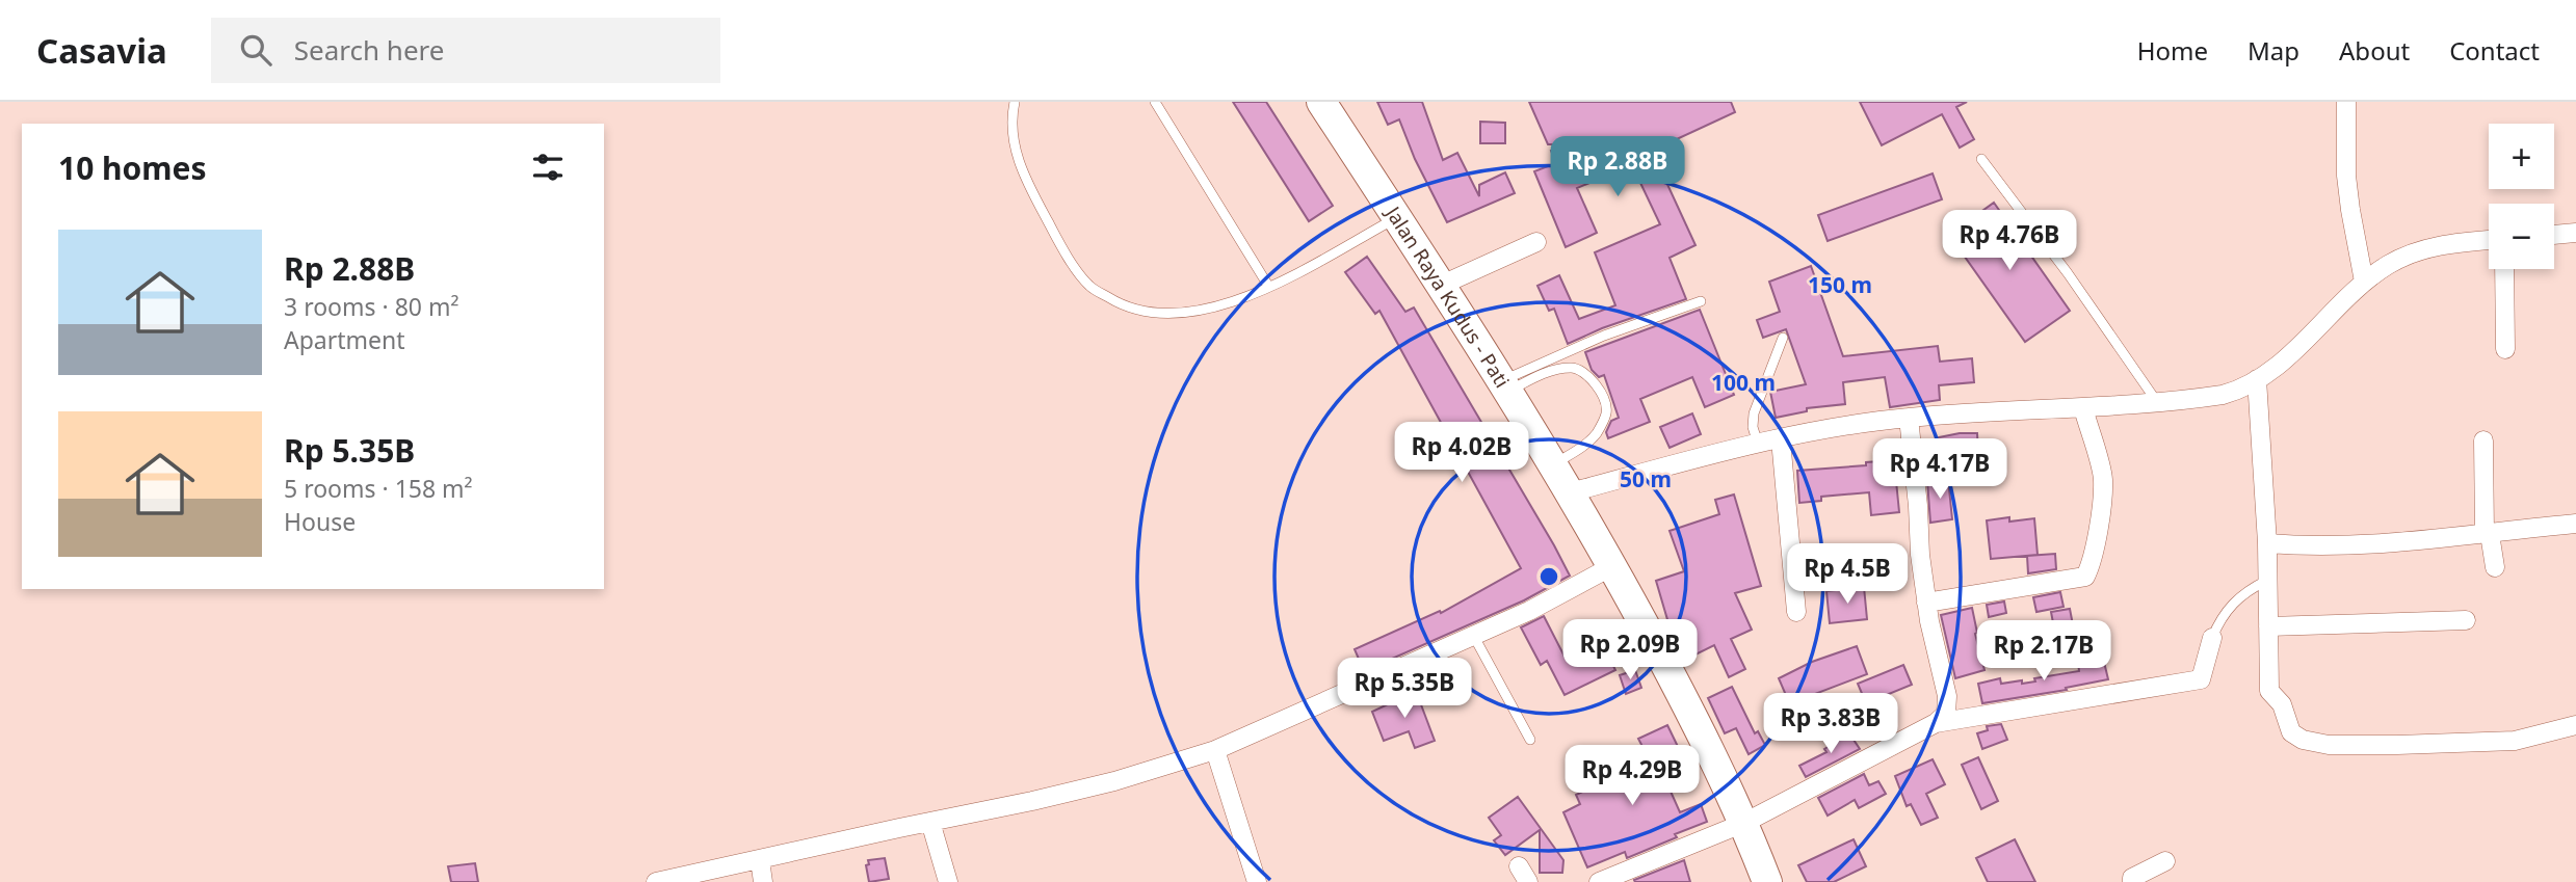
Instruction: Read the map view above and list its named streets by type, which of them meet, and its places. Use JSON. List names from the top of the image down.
{
  "streets": {
    "highway": ["Jalan Raya Kudus - Pati"]
  },
  "page": {
    "header": "Casavia",
    "search": "Search here",
    "nav": [
      "Home",
      "Map",
      "About",
      "Contact"
    ],
    "map_buttons": ["+", "−"],
    "heading": "10 homes",
    "price": [
      "Rp 2.88B",
      "Rp 4.76B",
      "Rp 4.02B",
      "Rp 4.17B",
      "Rp 4.5B",
      "Rp 2.09B",
      "Rp 2.17B",
      "Rp 5.35B",
      "Rp 3.83B",
      "Rp 4.29B"
    ],
    "list": [
      {
        "name": "Rp 2.88B",
        "note": "3 rooms · 80 m² · Apartment"
      },
      {
        "name": "Rp 5.35B",
        "note": "5 rooms · 158 m² · House"
      }
    ]
  },
  "rings": ["150 m", "100 m", "50 m"]
}
